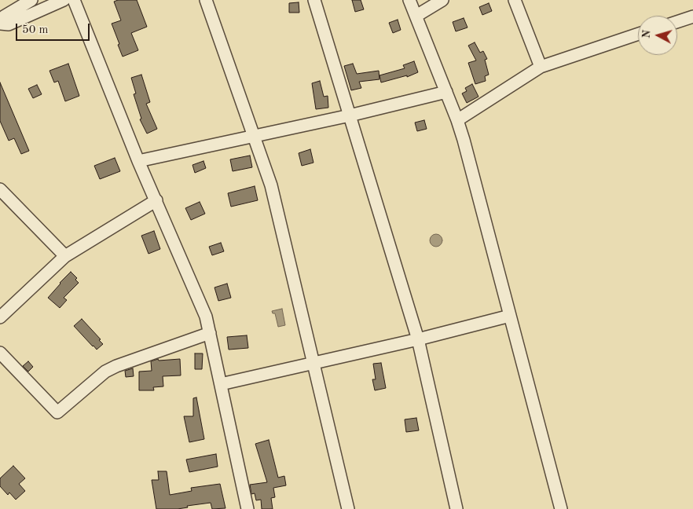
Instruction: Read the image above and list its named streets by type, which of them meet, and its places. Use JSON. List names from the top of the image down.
{
  "scale_bar": "50 m",
  "north": "left"
}
